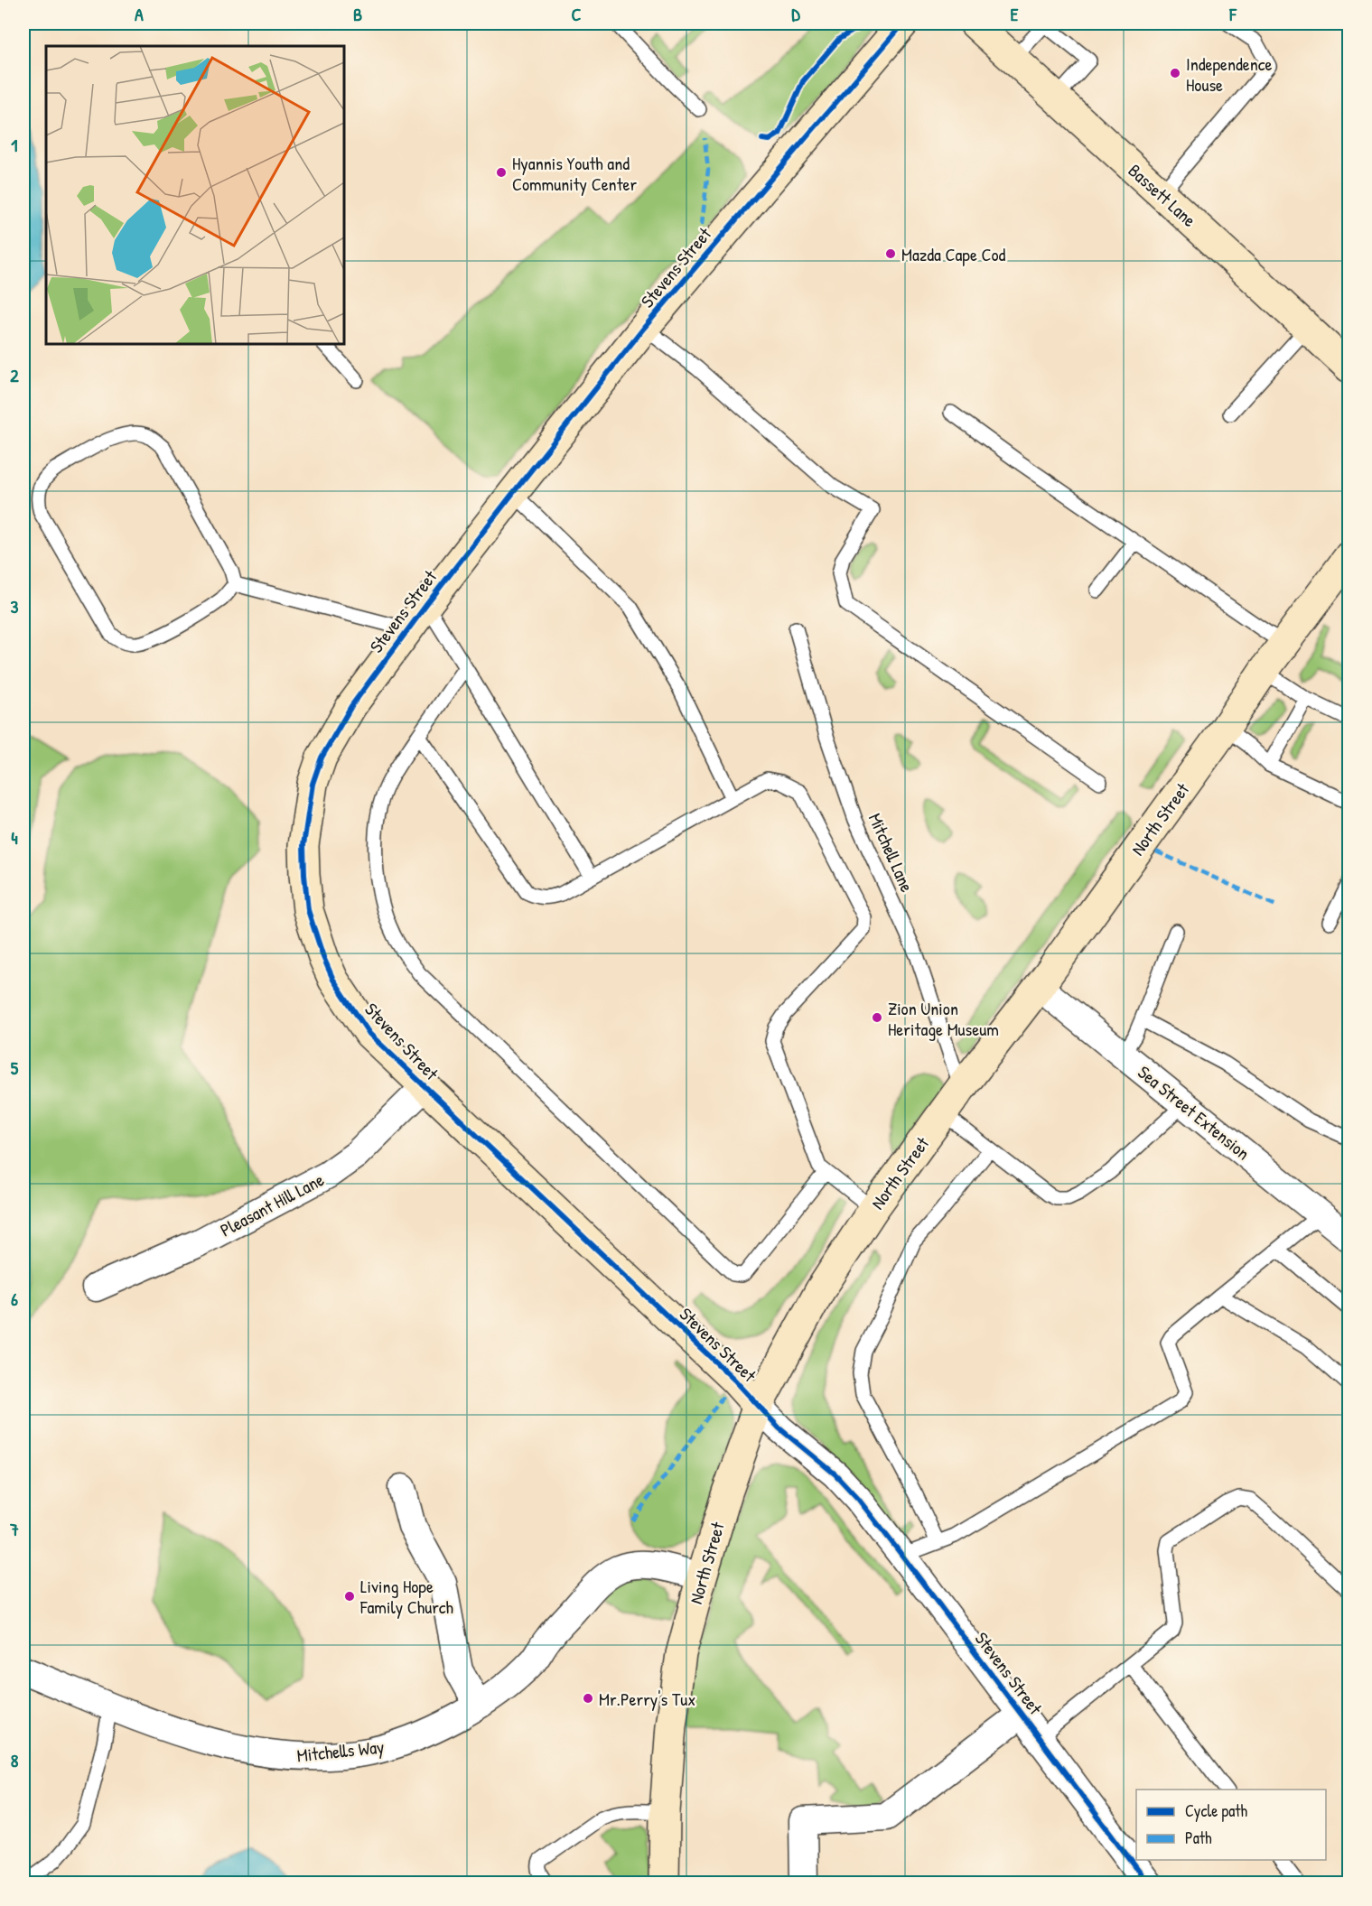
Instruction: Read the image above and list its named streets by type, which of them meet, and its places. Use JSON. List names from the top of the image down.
{
  "streets": {
    "street": [
      "Bassett Lane",
      "Stevens Street",
      "North Street",
      "Sea Street Extension",
      "Pleasant Hill Lane",
      "Mitchells Way"
    ],
    "lane": ["Mitchell Lane"]
  },
  "crossings": [
    ["Stevens Street", "North Street"],
    ["Stevens Street", "Pleasant Hill Lane"],
    ["North Street", "Mitchell Lane"],
    ["North Street", "Sea Street Extension"],
    ["North Street", "Mitchells Way"]
  ],
  "places": [
    "Independence House",
    "Hyannis Youth and Community Center",
    "Mazda Cape Cod",
    "Zion Union Heritage Museum",
    "Living Hope Family Church",
    "Mr.Perry's Tux"
  ],
  "legend": ["Cycle path", "Path"],
  "grid": {
    "columns": [
      "A",
      "B",
      "C",
      "D",
      "E",
      "F"
    ],
    "rows": [
      "1",
      "2",
      "3",
      "4",
      "5",
      "6",
      "7",
      "8"
    ]
  }
}
